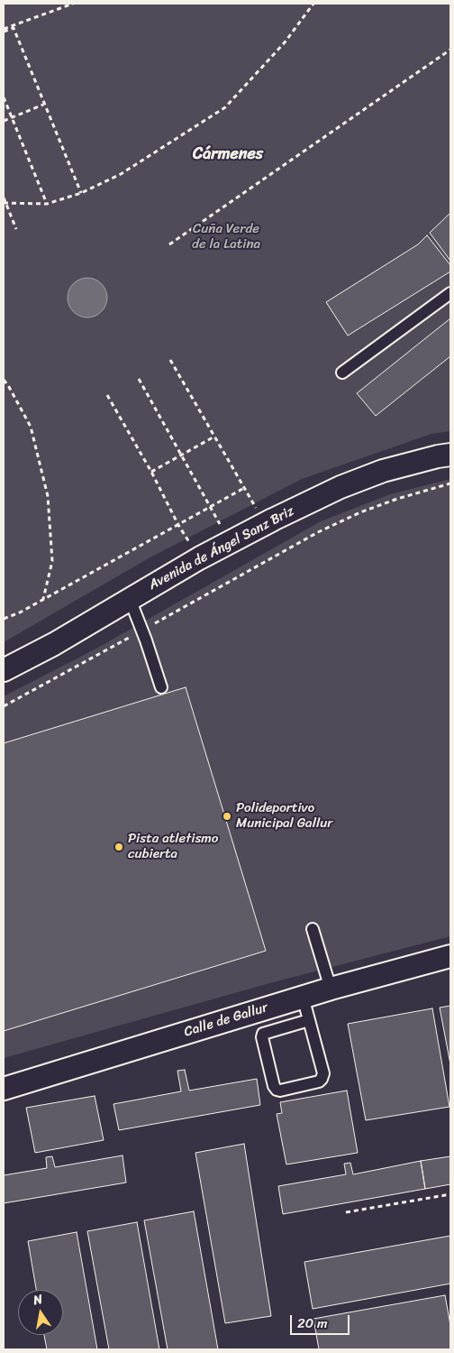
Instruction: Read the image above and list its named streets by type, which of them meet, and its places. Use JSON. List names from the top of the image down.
{
  "streets": {
    "street": ["Avenida de Ángel Sanz Briz", "Calle de Gallur"]
  },
  "districts": ["Cármenes"],
  "parks": ["Cuña Verde de la Latina"],
  "places": ["Polideportivo Municipal Gallur", "Pista atletismo cubierta"],
  "scale_bar": "20 m",
  "north": "top"
}
